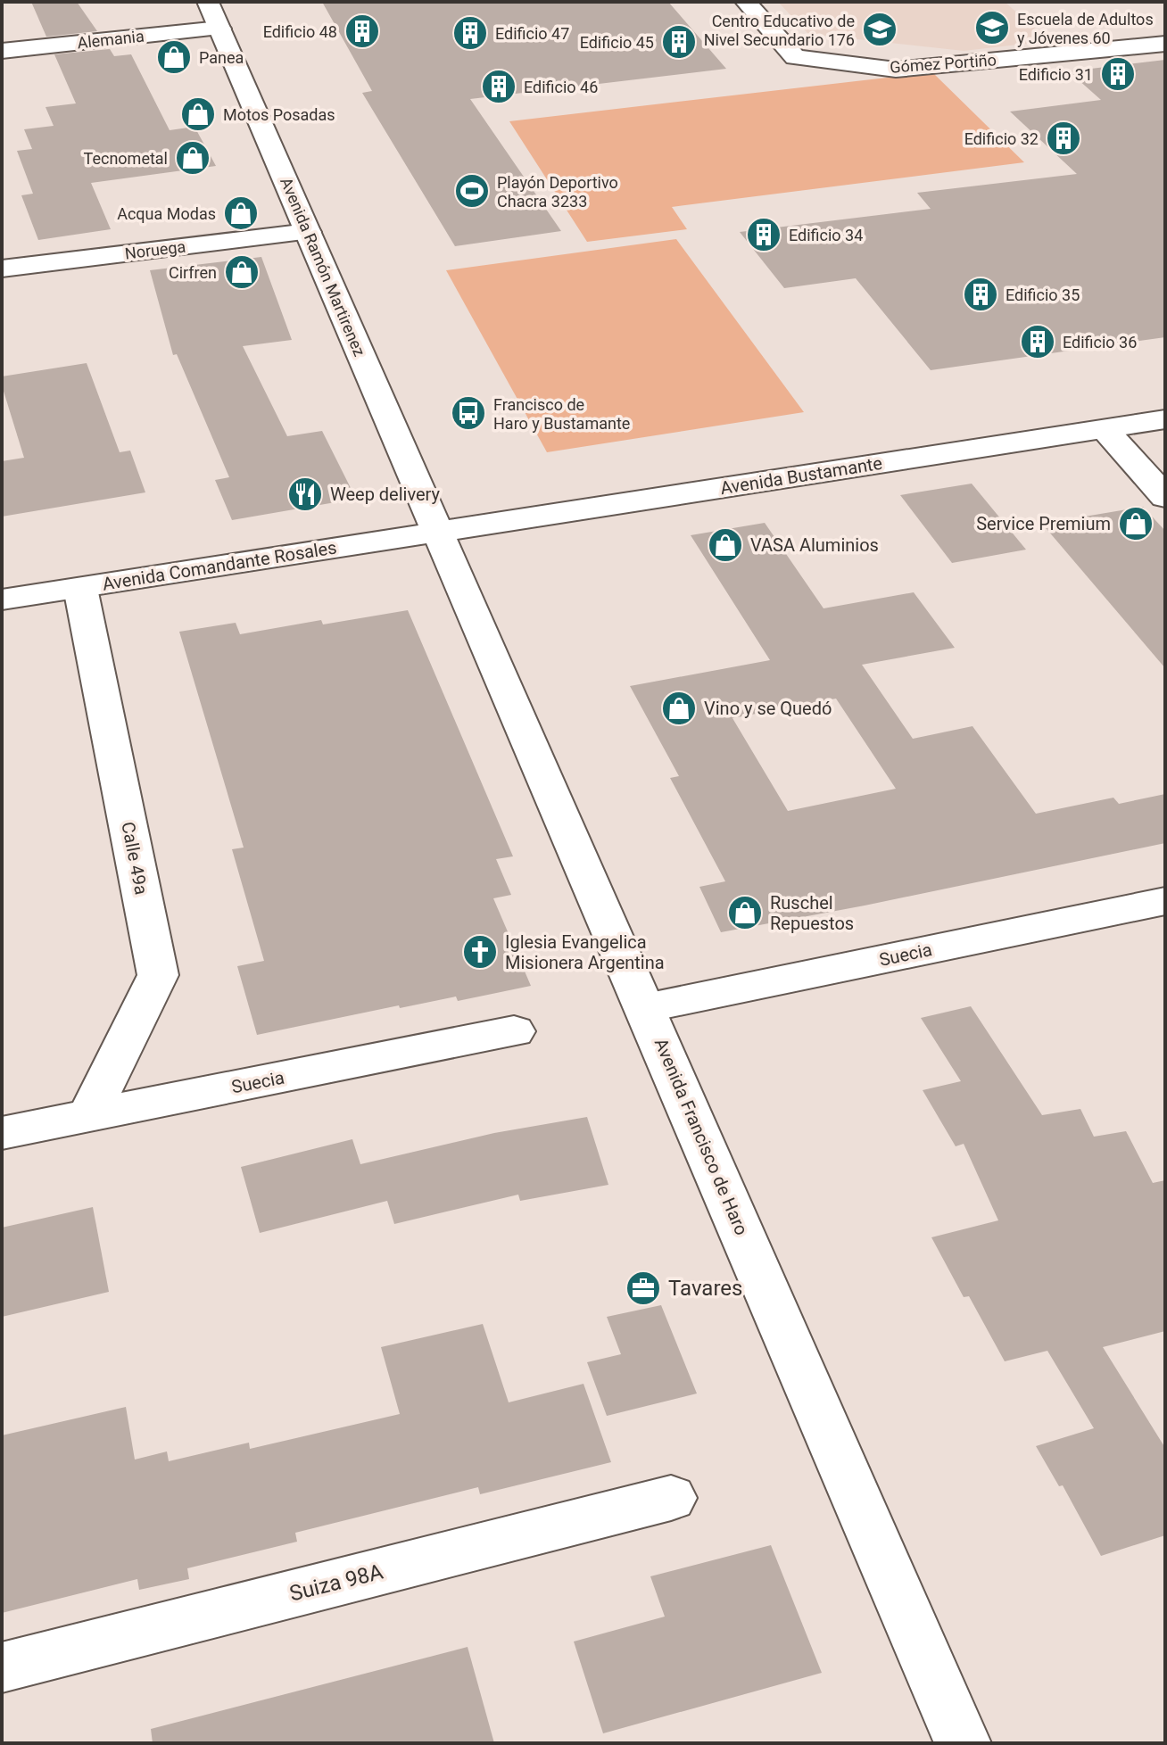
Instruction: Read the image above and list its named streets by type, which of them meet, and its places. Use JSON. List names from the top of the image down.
{
  "streets": {
    "main road": [
      "Alemania",
      "Gómez Portiño",
      "Noruega",
      "Avenida Ramón Martirenez",
      "Avenida Bustamante",
      "Avenida Comandante Rosales",
      "Calle 49a",
      "Suecia",
      "Avenida Francisco de Haro",
      "Suiza 98A"
    ]
  },
  "crossings": [
    ["Alemania", "Avenida Ramón Martirenez"],
    ["Noruega", "Avenida Ramón Martirenez"],
    ["Avenida Ramón Martirenez", "Avenida Bustamante"],
    ["Avenida Ramón Martirenez", "Avenida Comandante Rosales"],
    ["Avenida Ramón Martirenez", "Avenida Francisco de Haro"],
    ["Avenida Bustamante", "Avenida Comandante Rosales"],
    ["Avenida Bustamante", "Avenida Francisco de Haro"],
    ["Avenida Comandante Rosales", "Calle 49a"],
    ["Avenida Comandante Rosales", "Avenida Francisco de Haro"],
    ["Calle 49a", "Suecia"],
    ["Suecia", "Avenida Francisco de Haro"]
  ],
  "places": {
    "school or university": ["Escuela de Adultos y Jóvenes 60", "Centro Educativo de Nivel Secundario 176"],
    "building": [
      "Edificio 48",
      "Edificio 47",
      "Edificio 45",
      "Edificio 31",
      "Edificio 46",
      "Edificio 32",
      "Edificio 34",
      "Edificio 35",
      "Edificio 36"
    ],
    "shop": [
      "Panea",
      "Motos Posadas",
      "Tecnometal",
      "Acqua Modas",
      "Cirfren",
      "Service Premium",
      "VASA Aluminios",
      "Vino y se Quedó",
      "Ruschel Repuestos"
    ],
    "sports": ["Playón Deportivo Chacra 3233"],
    "bus stop": ["Francisco de Haro y Bustamante"],
    "restaurant": ["Weep delivery"],
    "church": ["Iglesia Evangelica Misionera Argentina"],
    "office": ["Tavares"]
  }
}
